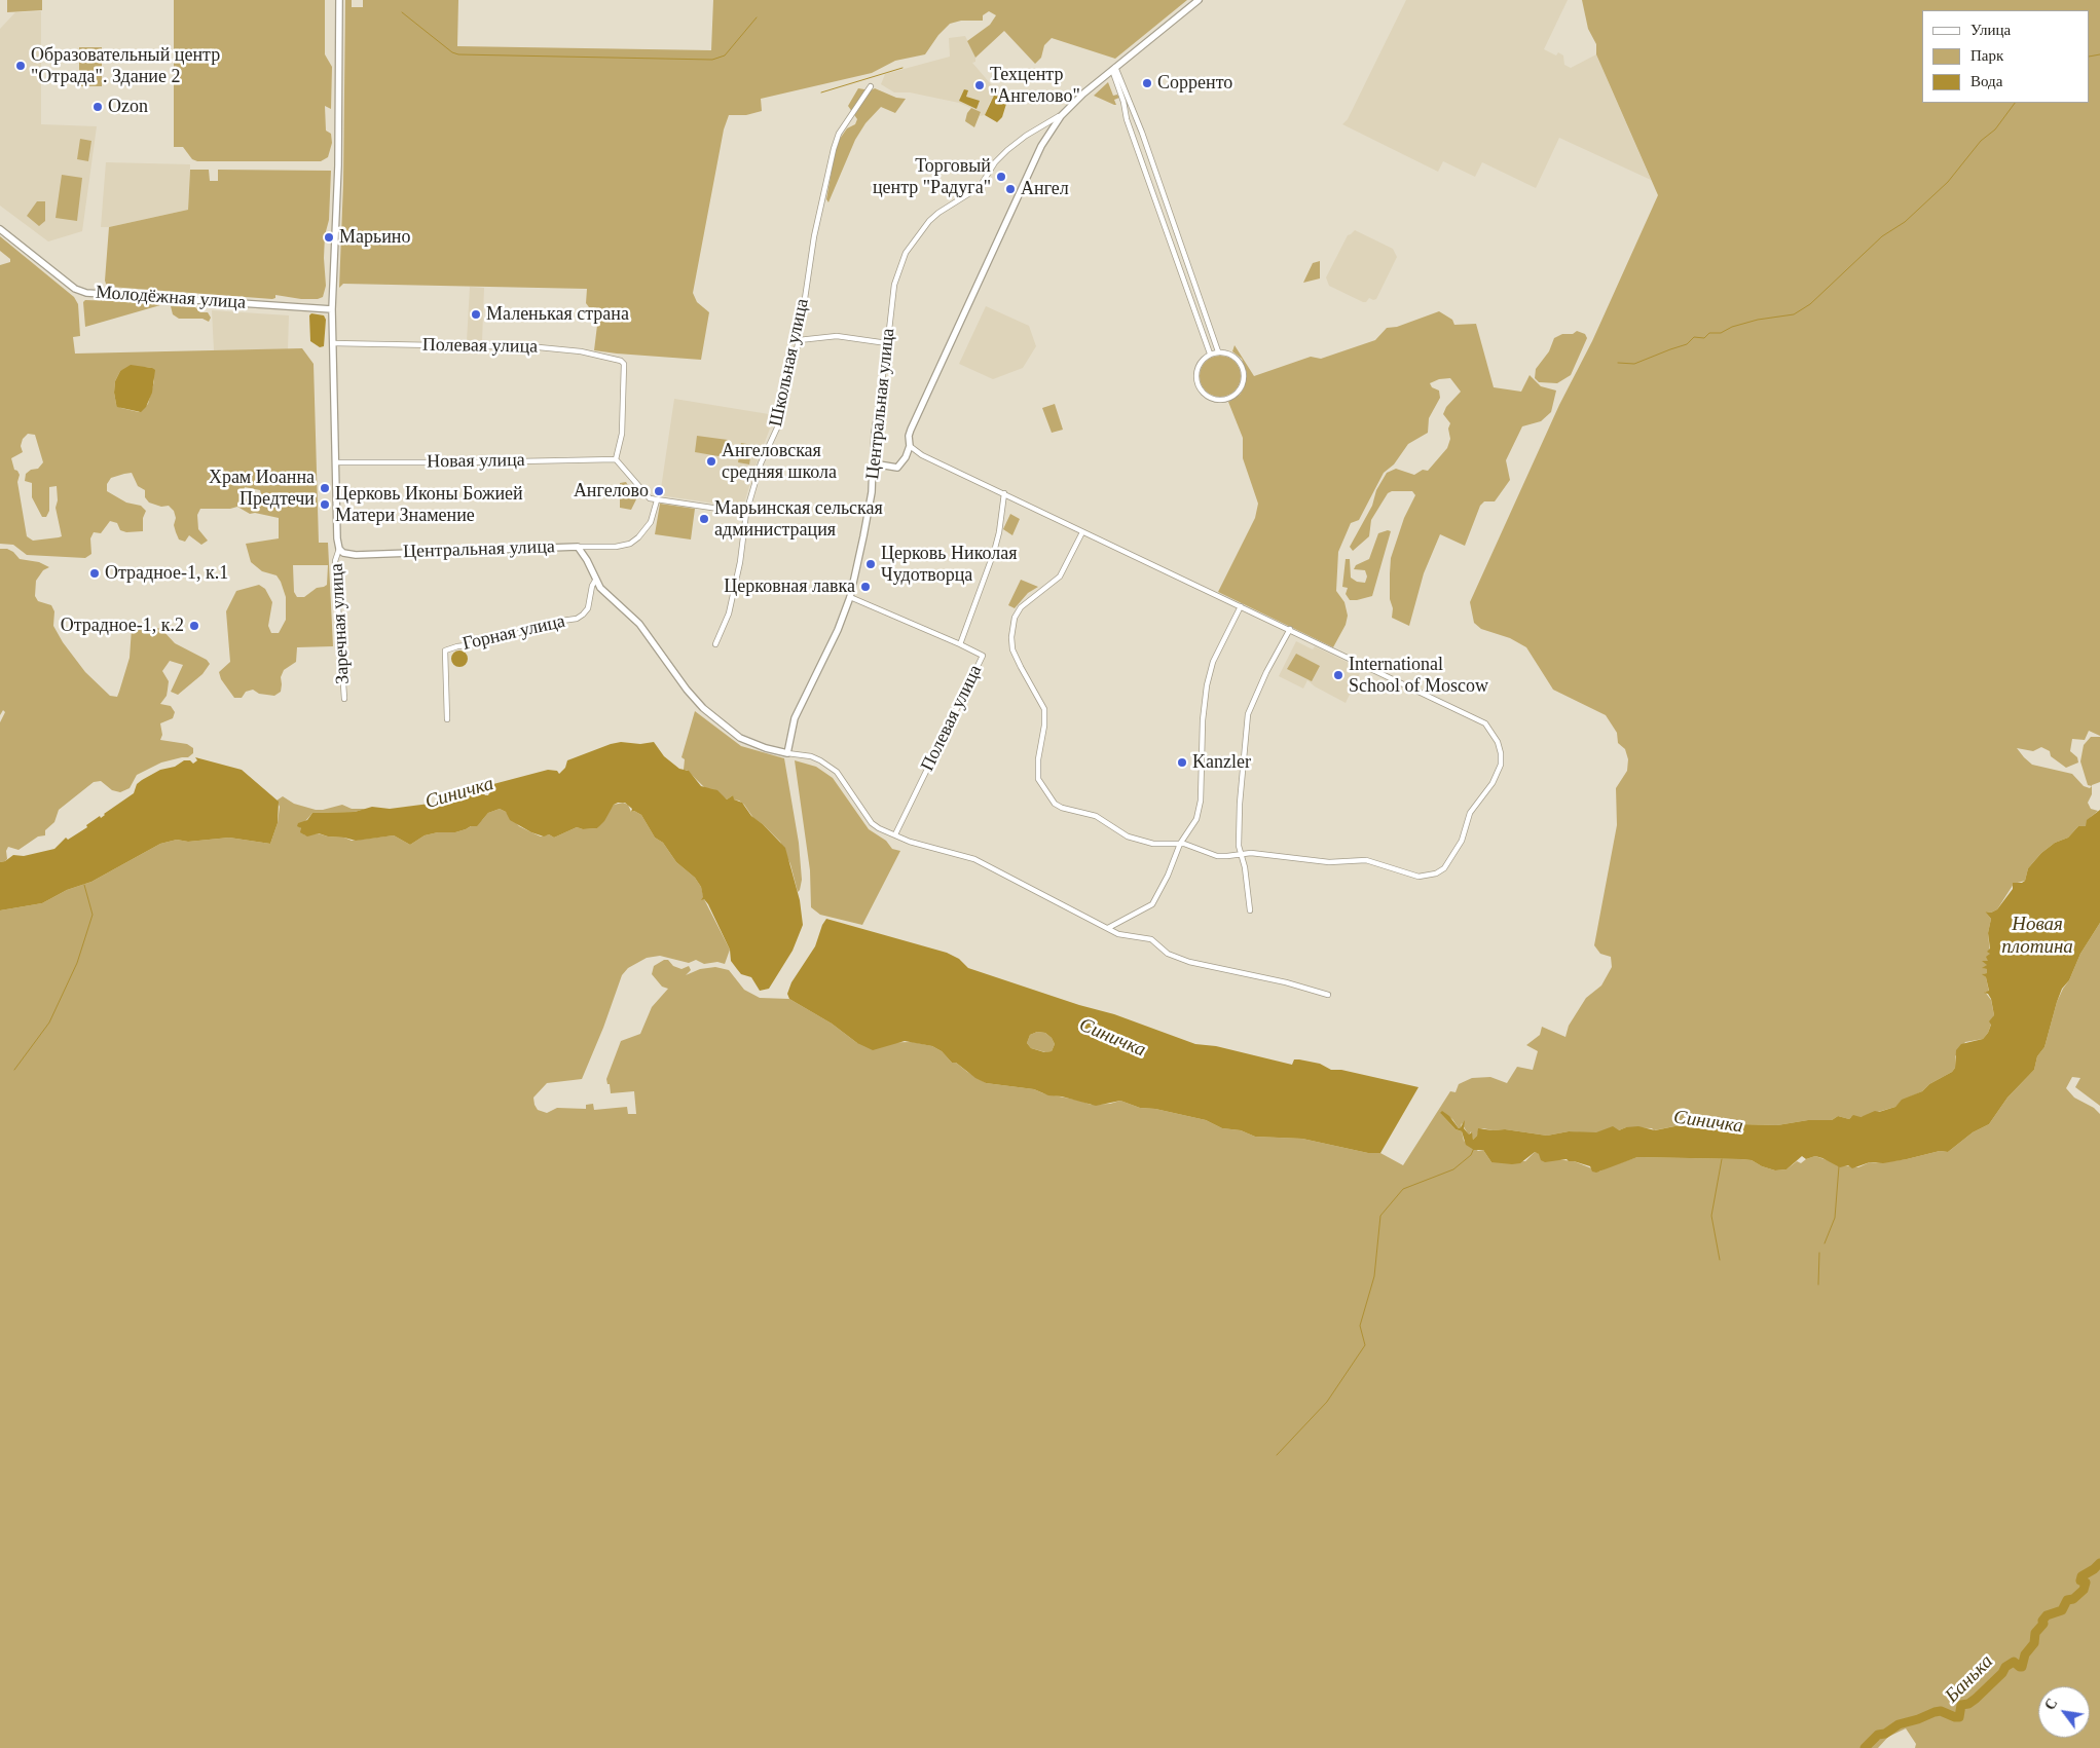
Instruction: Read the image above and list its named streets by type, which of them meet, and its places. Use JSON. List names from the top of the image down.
{
  "streets": {
    "street": [
      "Молодёжная улица",
      "Полевая улица",
      "Школьная улица",
      "Центральная улица",
      "Новая улица",
      "Заречная улица",
      "Горная улица"
    ]
  },
  "crossings": [
    ["Полевая улица", "Новая улица"],
    ["Центральная улица", "Заречная улица"]
  ],
  "water": ["Синичка", "Новая плотина", "Банька"],
  "places": [
    "Образовательный центр \"Отрада\". Здание 2",
    "Сорренто",
    "Техцентр \"Ангелово\"",
    "Ozon",
    "Торговый центр \"Радуга\"",
    "Ангел",
    "Марьино",
    "Маленькая страна",
    "Ангеловская средняя школа",
    "Храм Иоанна Предтечи",
    "Ангелово",
    "Церковь Иконы Божией Матери Знамение",
    "Марьинская сельская администрация",
    "Церковь Николая Чудотворца",
    "Отрадное-1, к.1",
    "Церковная лавка",
    "Отрадное-1, к.2",
    "International School of Moscow",
    "Kanzler"
  ],
  "legend": ["Улица", "Парк", "Вода"],
  "north": "top left"
}
